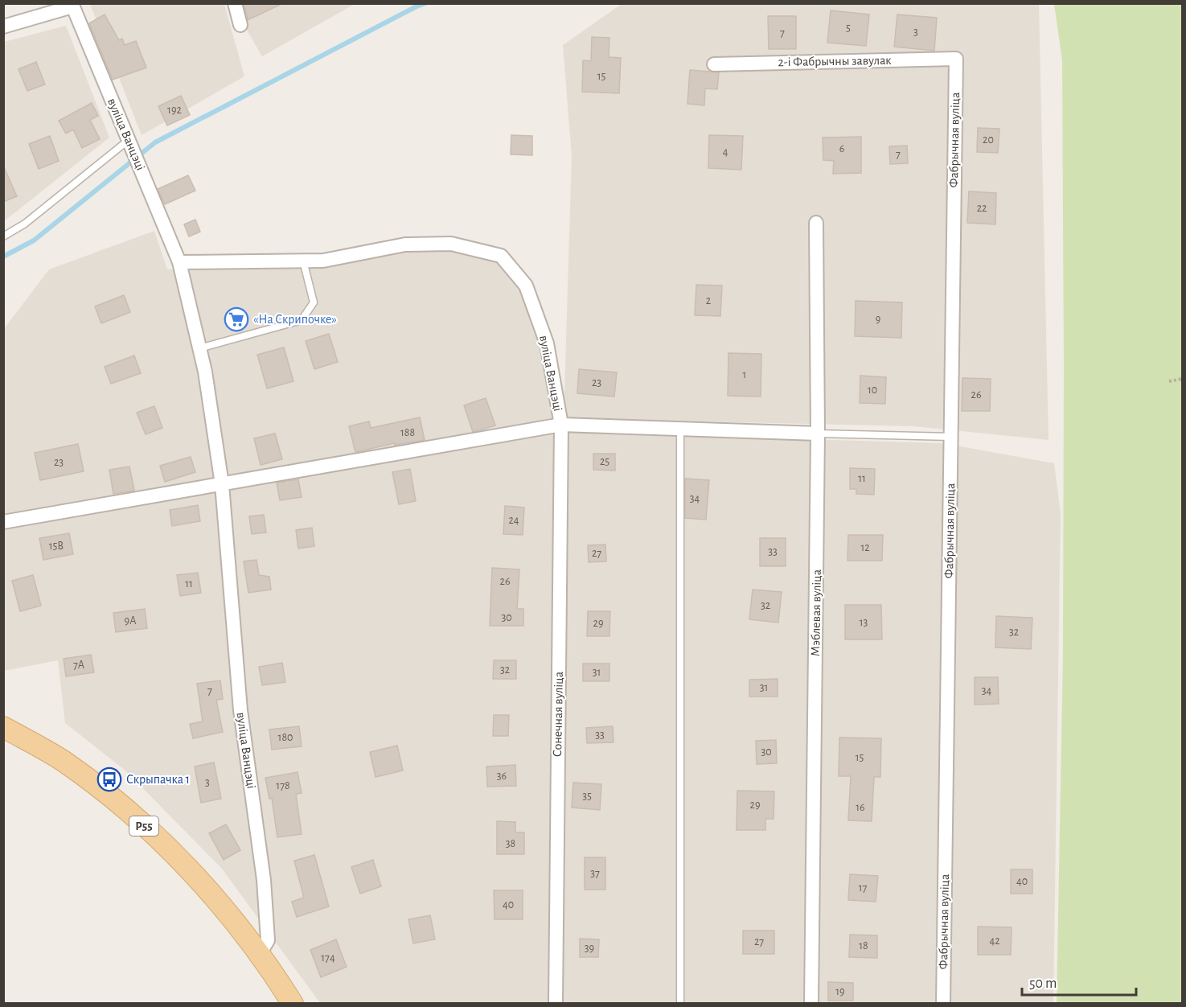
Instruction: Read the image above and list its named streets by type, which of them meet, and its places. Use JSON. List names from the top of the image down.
{
  "streets": {
    "main road": ["Р55"],
    "street": [
      "2-і Фабрычны завулак",
      "вуліца Ванцэці",
      "Фабрычная вуліца",
      "Мэблевая вуліца",
      "Сонечная вуліца"
    ]
  },
  "crossings": [
    ["2-і Фабрычны завулак", "Фабрычная вуліца"],
    ["вуліца Ванцэці", "Сонечная вуліца"],
    ["вуліца Ванцэці", "Р55"]
  ],
  "places": {
    "supermarket": ["«На Скрипочке»"],
    "bus stop": ["Скрыпачка 1"]
  },
  "house_numbers": [
    "5",
    "3",
    "7",
    "15",
    "192",
    "20",
    "6",
    "4",
    "7",
    "22",
    "2",
    "9",
    "1",
    "23",
    "10",
    "26",
    "188",
    "25",
    "23",
    "11",
    "34",
    "24",
    "15В",
    "12",
    "33",
    "27",
    "26",
    "11",
    "32",
    "30",
    "9А",
    "13",
    "29",
    "32",
    "7А",
    "32",
    "31",
    "31",
    "7",
    "34",
    "33",
    "180",
    "30",
    "15",
    "36",
    "3",
    "178",
    "35",
    "29",
    "16",
    "38",
    "37",
    "40",
    "17",
    "40",
    "42",
    "27",
    "18",
    "39",
    "174",
    "19"
  ],
  "scale_bar": "50 m"
}
